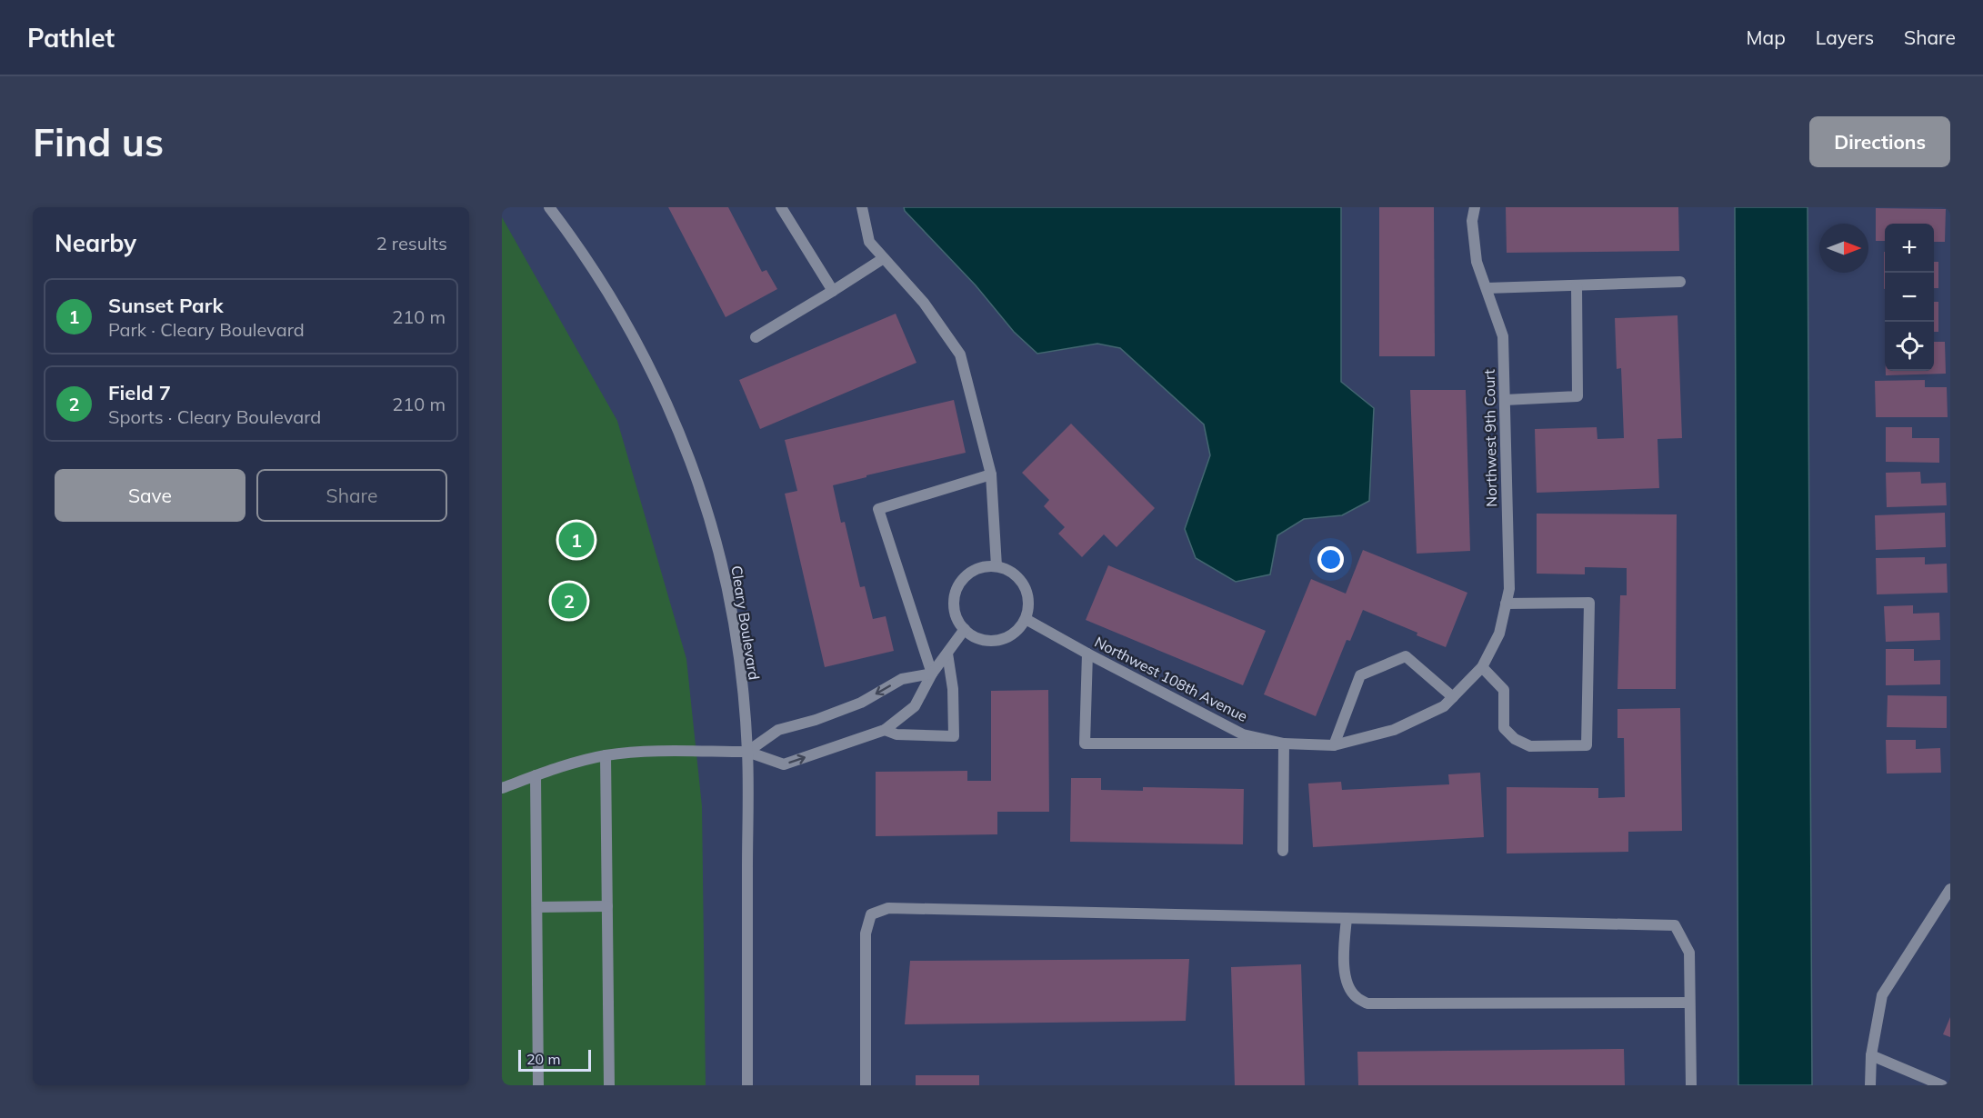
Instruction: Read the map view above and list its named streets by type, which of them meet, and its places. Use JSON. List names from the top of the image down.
{
  "streets": {
    "street": ["Northwest 9th Court", "Cleary Boulevard", "Northwest 108th Avenue"]
  },
  "crossings": [
    ["Northwest 9th Court", "Northwest 108th Avenue"]
  ],
  "scale_bar": "20 m",
  "north": "right",
  "page": {
    "header": "Pathlet",
    "nav": ["Map", "Layers", "Share"],
    "buttons": [
      "Directions",
      ["Save", "Share"]
    ],
    "title": "Find us",
    "heading": ["Nearby", "2 results"],
    "map_buttons": ["+", "−"],
    "list": [
      {
        "mark": "1",
        "name": "Sunset Park",
        "note": "Park · Cleary Boulevard",
        "value": "210 m"
      },
      {
        "mark": "2",
        "name": "Field 7",
        "note": "Sports · Cleary Boulevard",
        "value": "210 m"
      }
    ],
    "pins": ["1", "2"],
    "scale": "20 m"
  }
}
